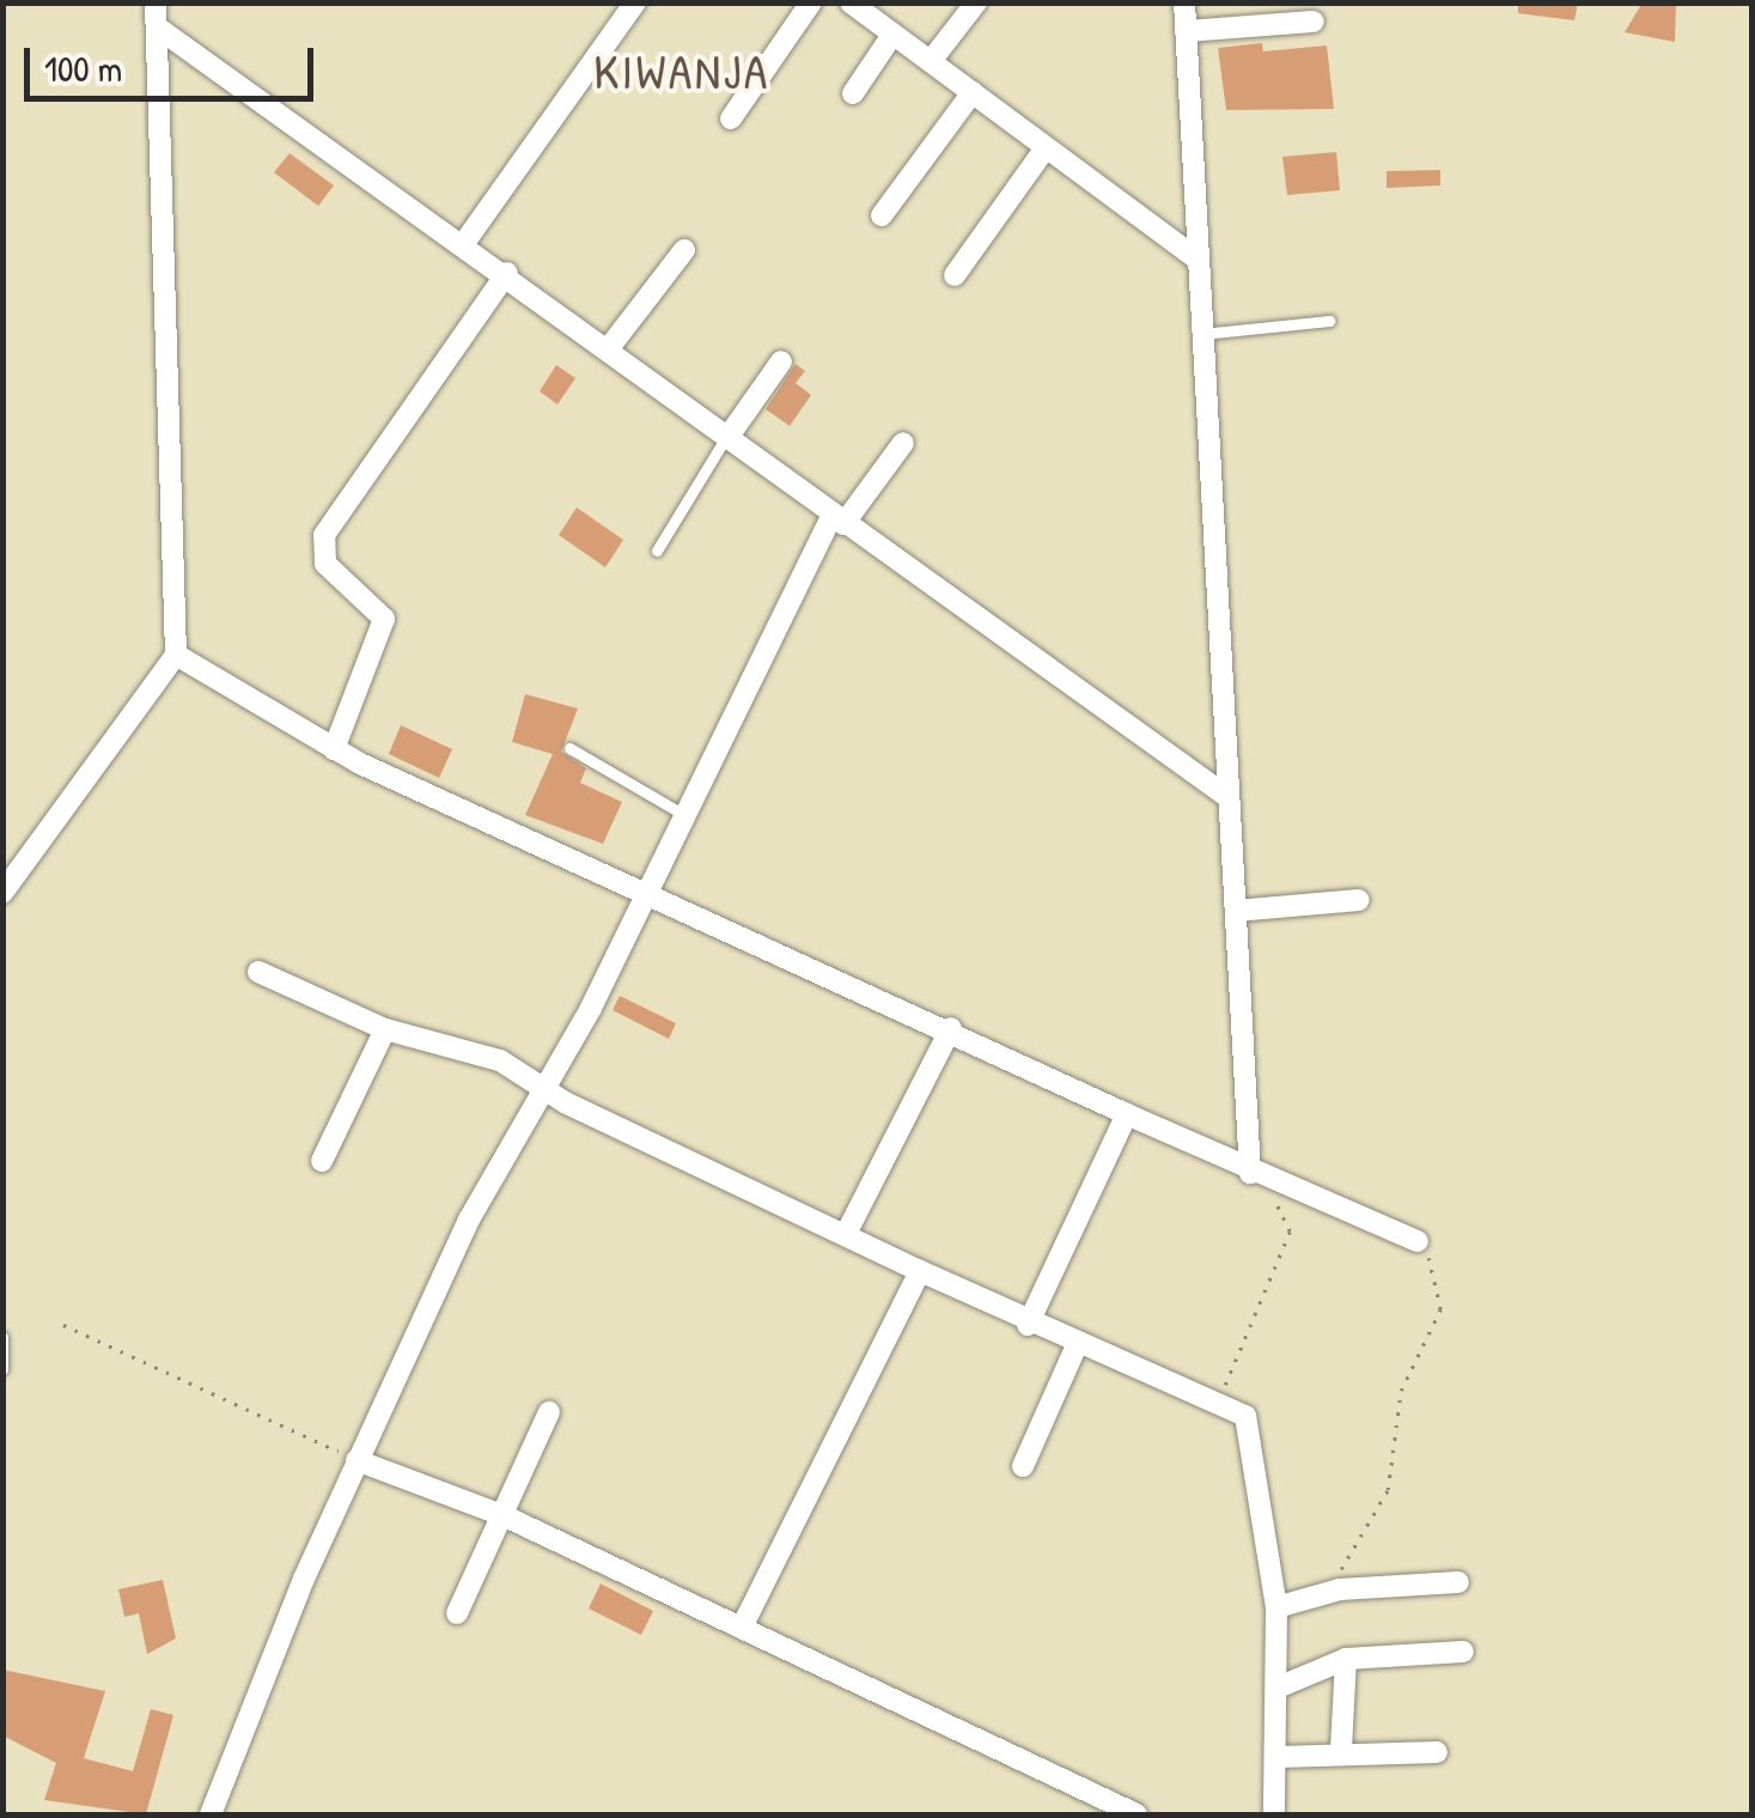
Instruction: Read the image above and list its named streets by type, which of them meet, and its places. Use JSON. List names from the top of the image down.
{
  "districts": ["KIWANJA"],
  "scale_bar": "100 m"
}
